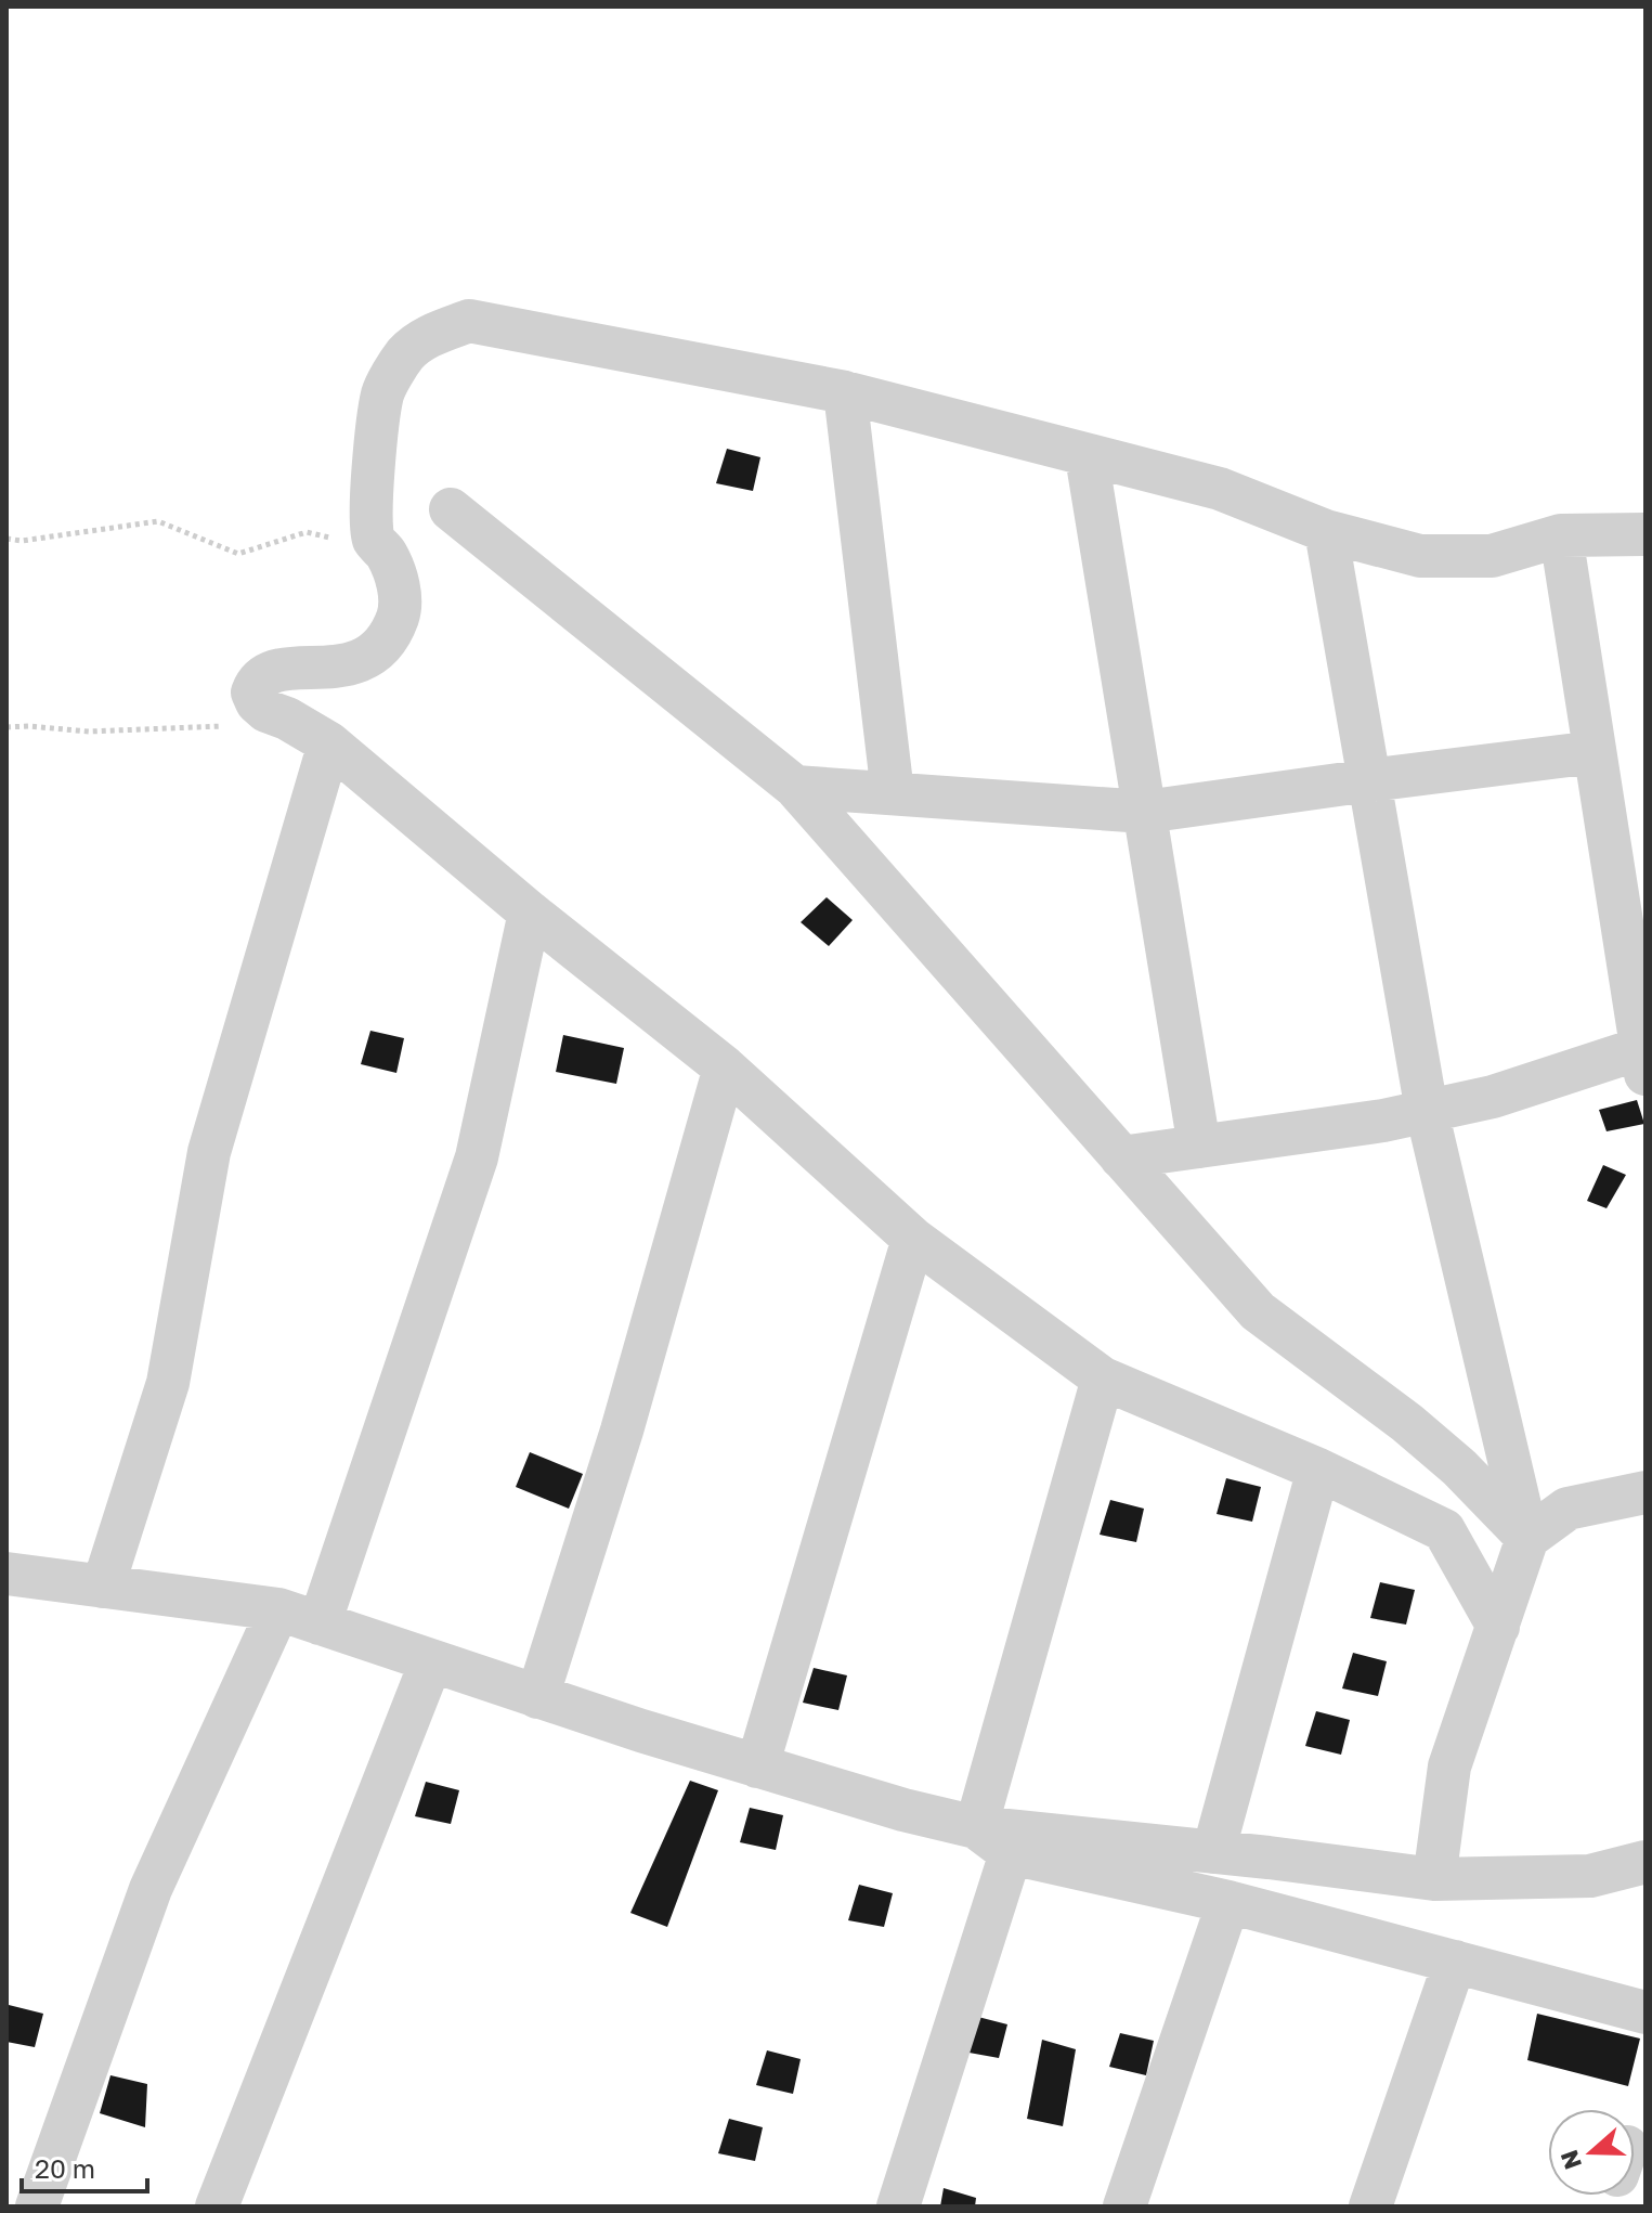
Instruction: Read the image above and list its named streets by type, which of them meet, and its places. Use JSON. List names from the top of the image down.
{
  "scale_bar": "20 m",
  "north": "left"
}
